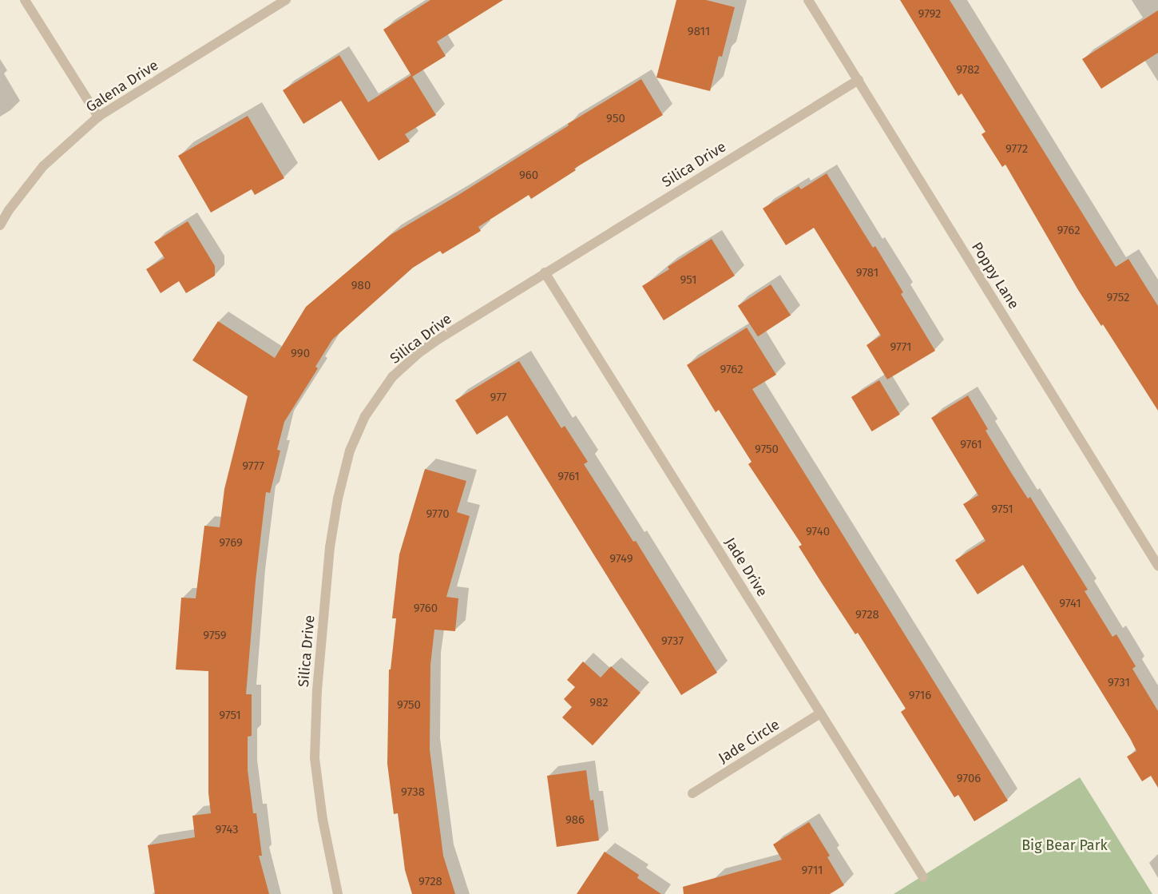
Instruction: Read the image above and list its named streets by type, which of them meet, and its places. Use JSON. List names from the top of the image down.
{
  "streets": {
    "street": [
      "Galena Drive",
      "Silica Drive",
      "Poppy Lane",
      "Jade Drive",
      "Jade Circle"
    ]
  },
  "crossings": [
    ["Silica Drive", "Poppy Lane"],
    ["Silica Drive", "Jade Drive"],
    ["Jade Drive", "Jade Circle"]
  ],
  "parks": ["Big Bear Park"],
  "house_numbers": [
    "9792",
    "9811",
    "9782",
    "950",
    "9772",
    "960",
    "9762",
    "9781",
    "951",
    "980",
    "9752",
    "9771",
    "990",
    "9762",
    "977",
    "9761",
    "9750",
    "9777",
    "9761",
    "9751",
    "9770",
    "9740",
    "9769",
    "9749",
    "9741",
    "9760",
    "9728",
    "9759",
    "9737",
    "9731",
    "9716",
    "982",
    "9750",
    "9751",
    "9706",
    "9738",
    "986",
    "9743",
    "9711",
    "9728"
  ]
}
